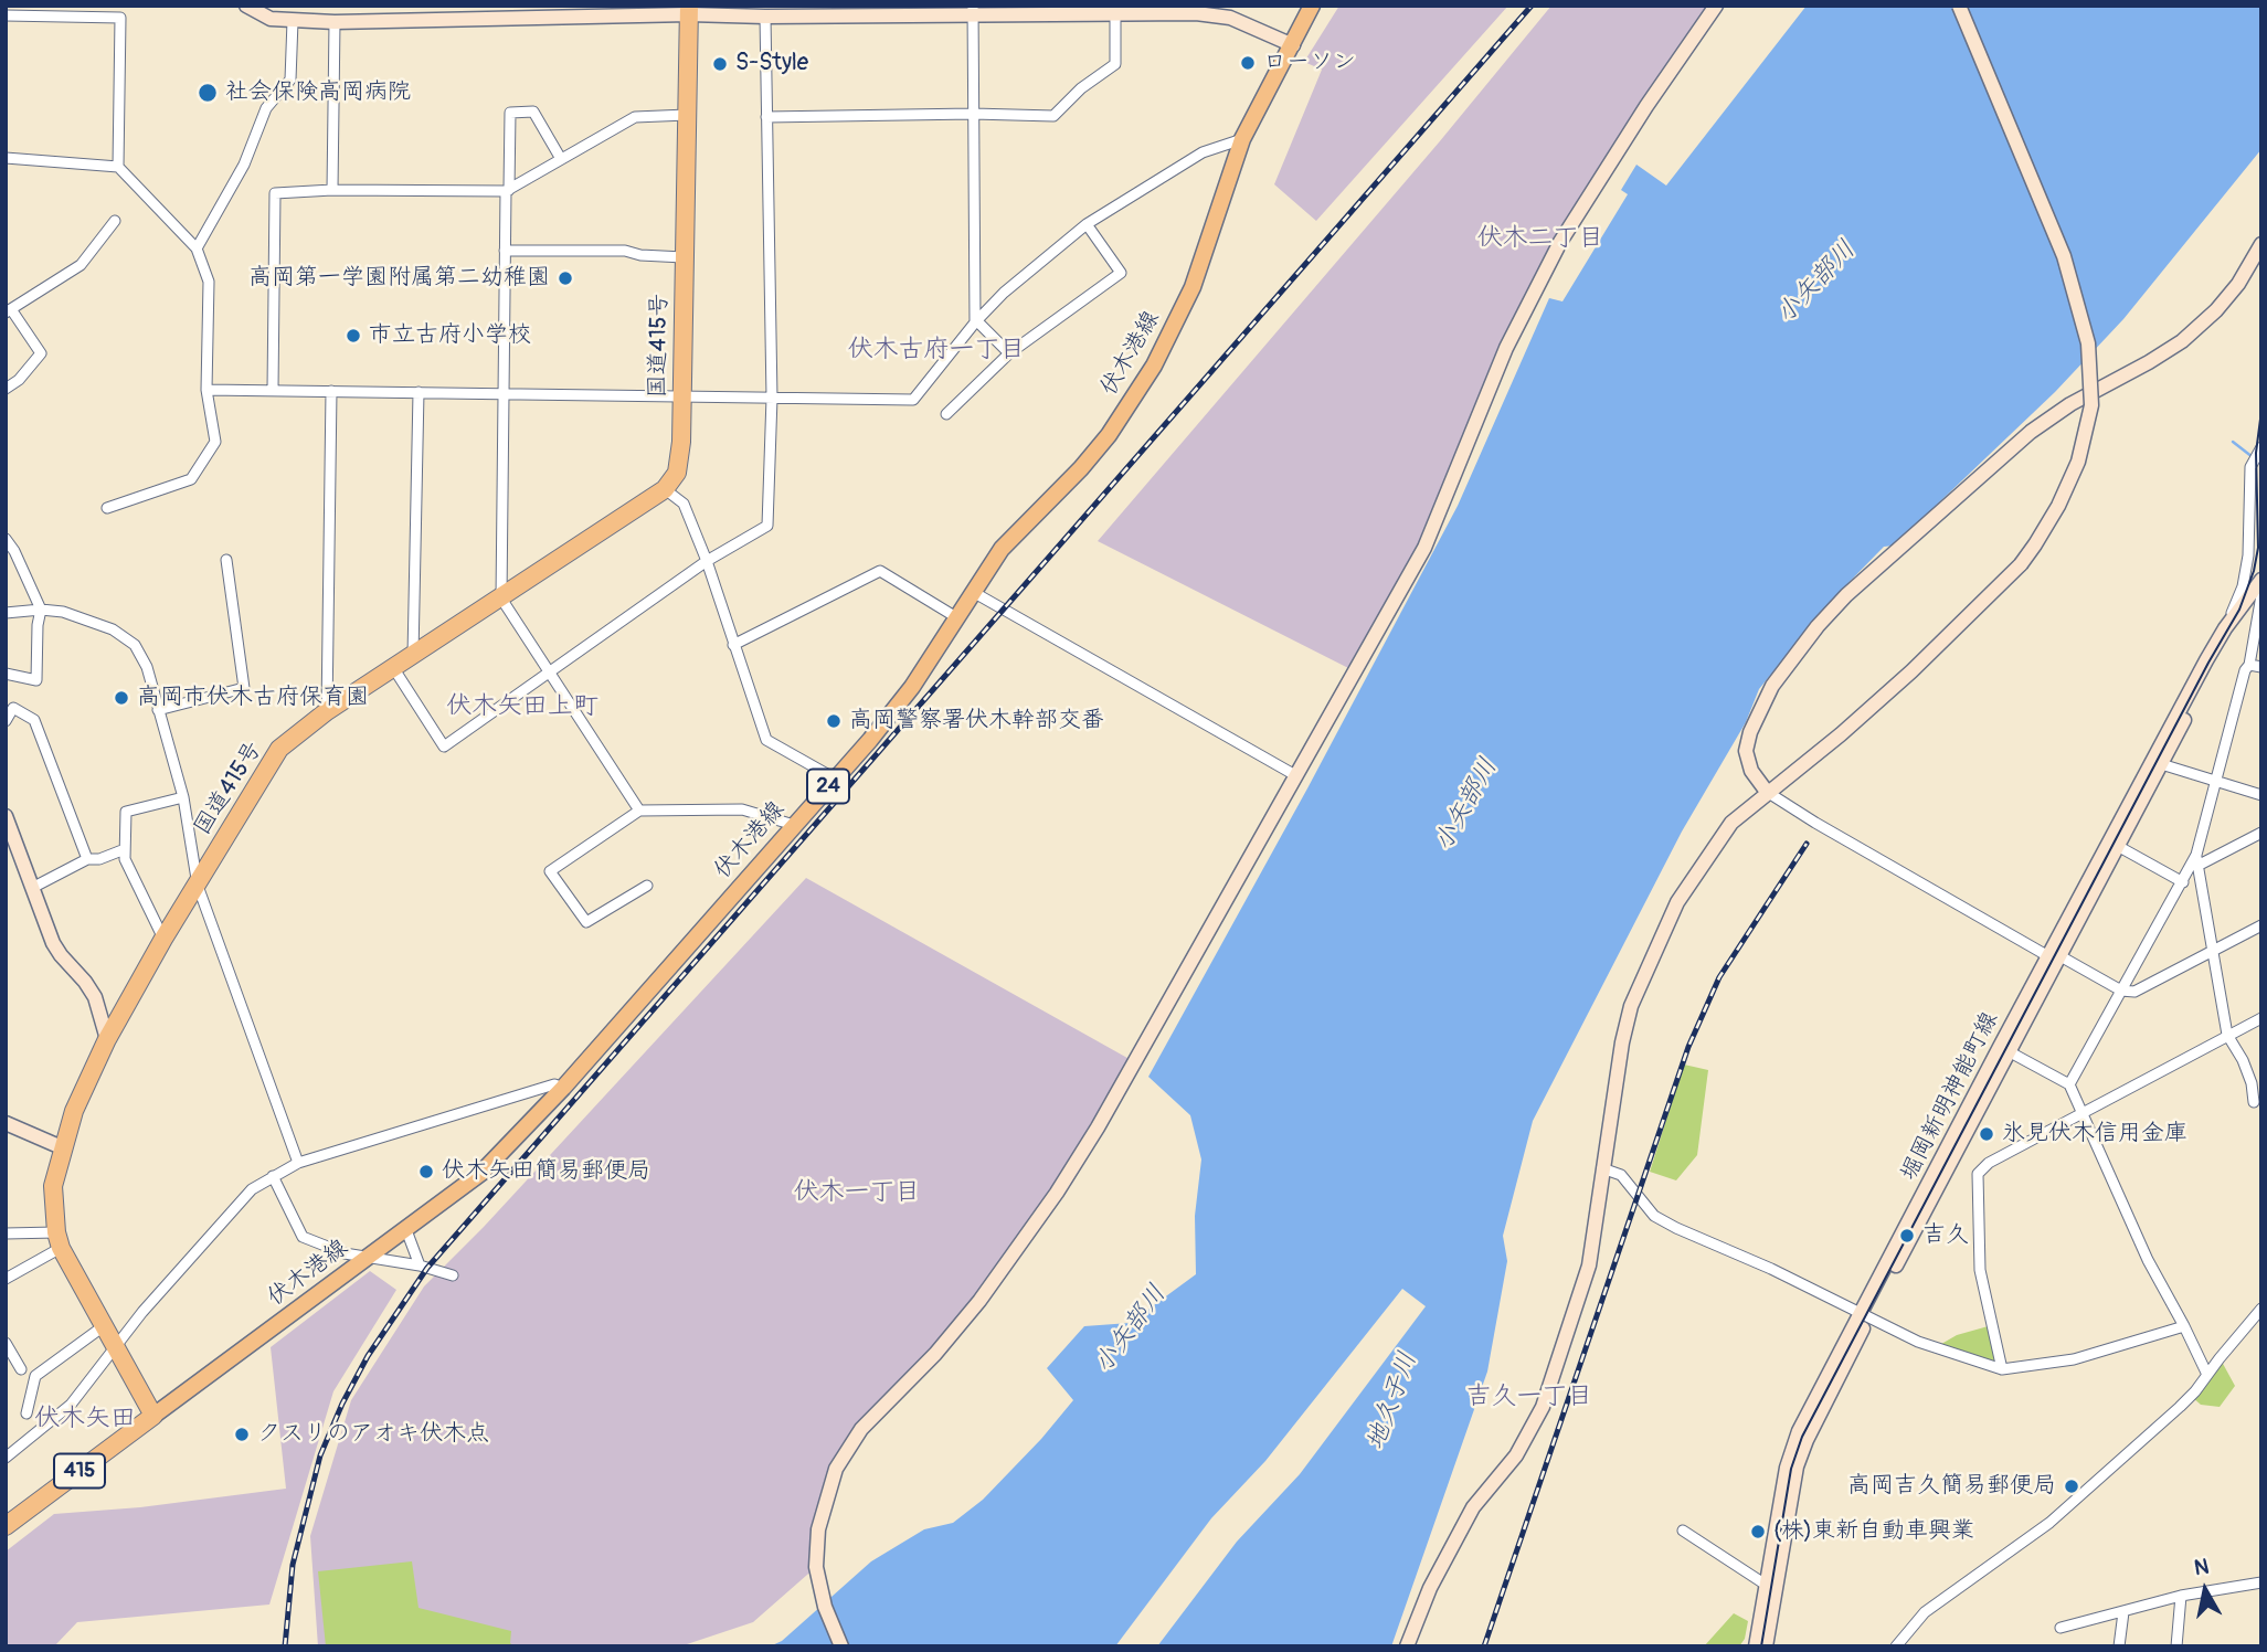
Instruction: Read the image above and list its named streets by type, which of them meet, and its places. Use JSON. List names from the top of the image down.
{
  "streets": {
    "highway": ["国道415号", "415"],
    "main road": ["伏木港線", "24"],
    "street": ["堀岡新明神能町線"]
  },
  "crossings": [
    ["国道415号", "伏木港線"],
    ["国道415号", "415"],
    ["伏木港線", "415"]
  ],
  "districts": [
    "伏木二丁目",
    "伏木古府一丁目",
    "伏木矢田上町",
    "伏木一丁目",
    "吉久一丁目",
    "伏木矢田"
  ],
  "water": ["小矢部川", "地久子川"],
  "places": [
    "ローソン",
    "S-Style",
    "社会保険高岡病院",
    "高岡第一学園附属第二幼稚園",
    "市立古府小学校",
    "高岡市伏木古府保育園",
    "高岡警察署伏木幹部交番",
    "氷見伏木信用金庫",
    "伏木矢田簡易郵便局",
    "吉久",
    "クスリのアオキ伏木点",
    "高岡吉久簡易郵便局",
    "(株)東新自動車興業"
  ],
  "north": "top"
}
